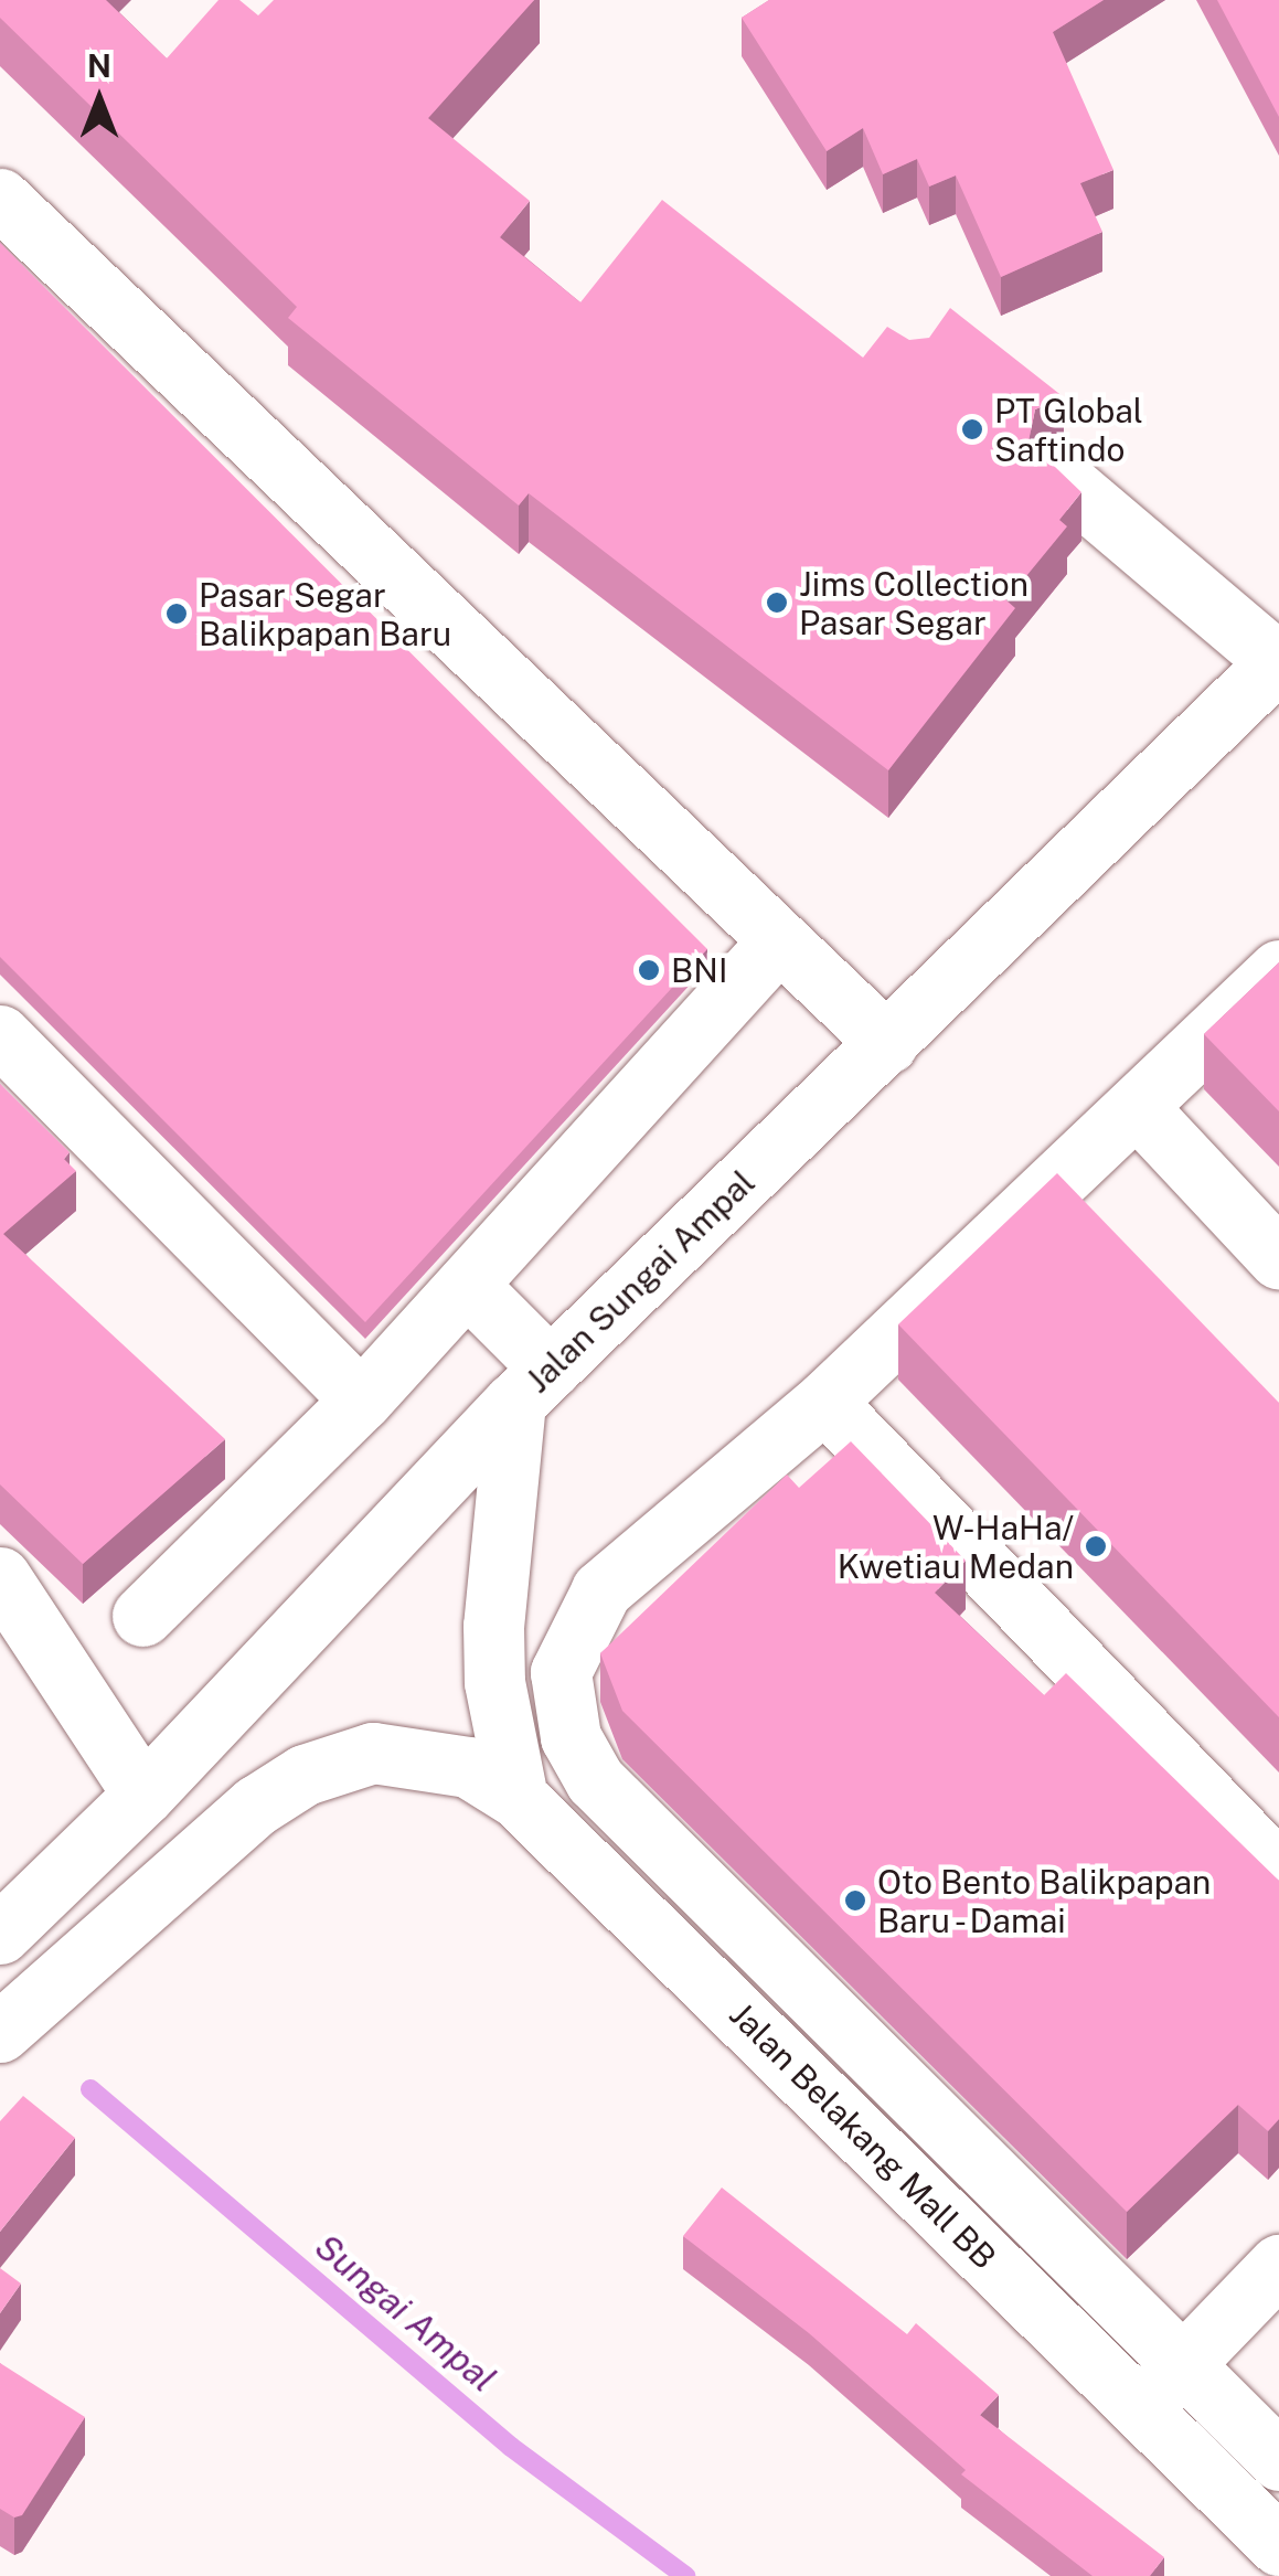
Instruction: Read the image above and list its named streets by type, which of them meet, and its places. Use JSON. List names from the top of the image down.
{
  "streets": {
    "main road": ["Jalan Sungai Ampal", "Jalan Belakang Mall BB"]
  },
  "water": ["Sungai Ampal"],
  "places": [
    "PT Global Saftindo",
    "Jims Collection Pasar Segar",
    "Pasar Segar Balikpapan Baru",
    "BNI",
    "W-HaHa/ Kwetiau Medan",
    "Oto Bento Balikpapan Baru - Damai"
  ],
  "north": "top"
}
